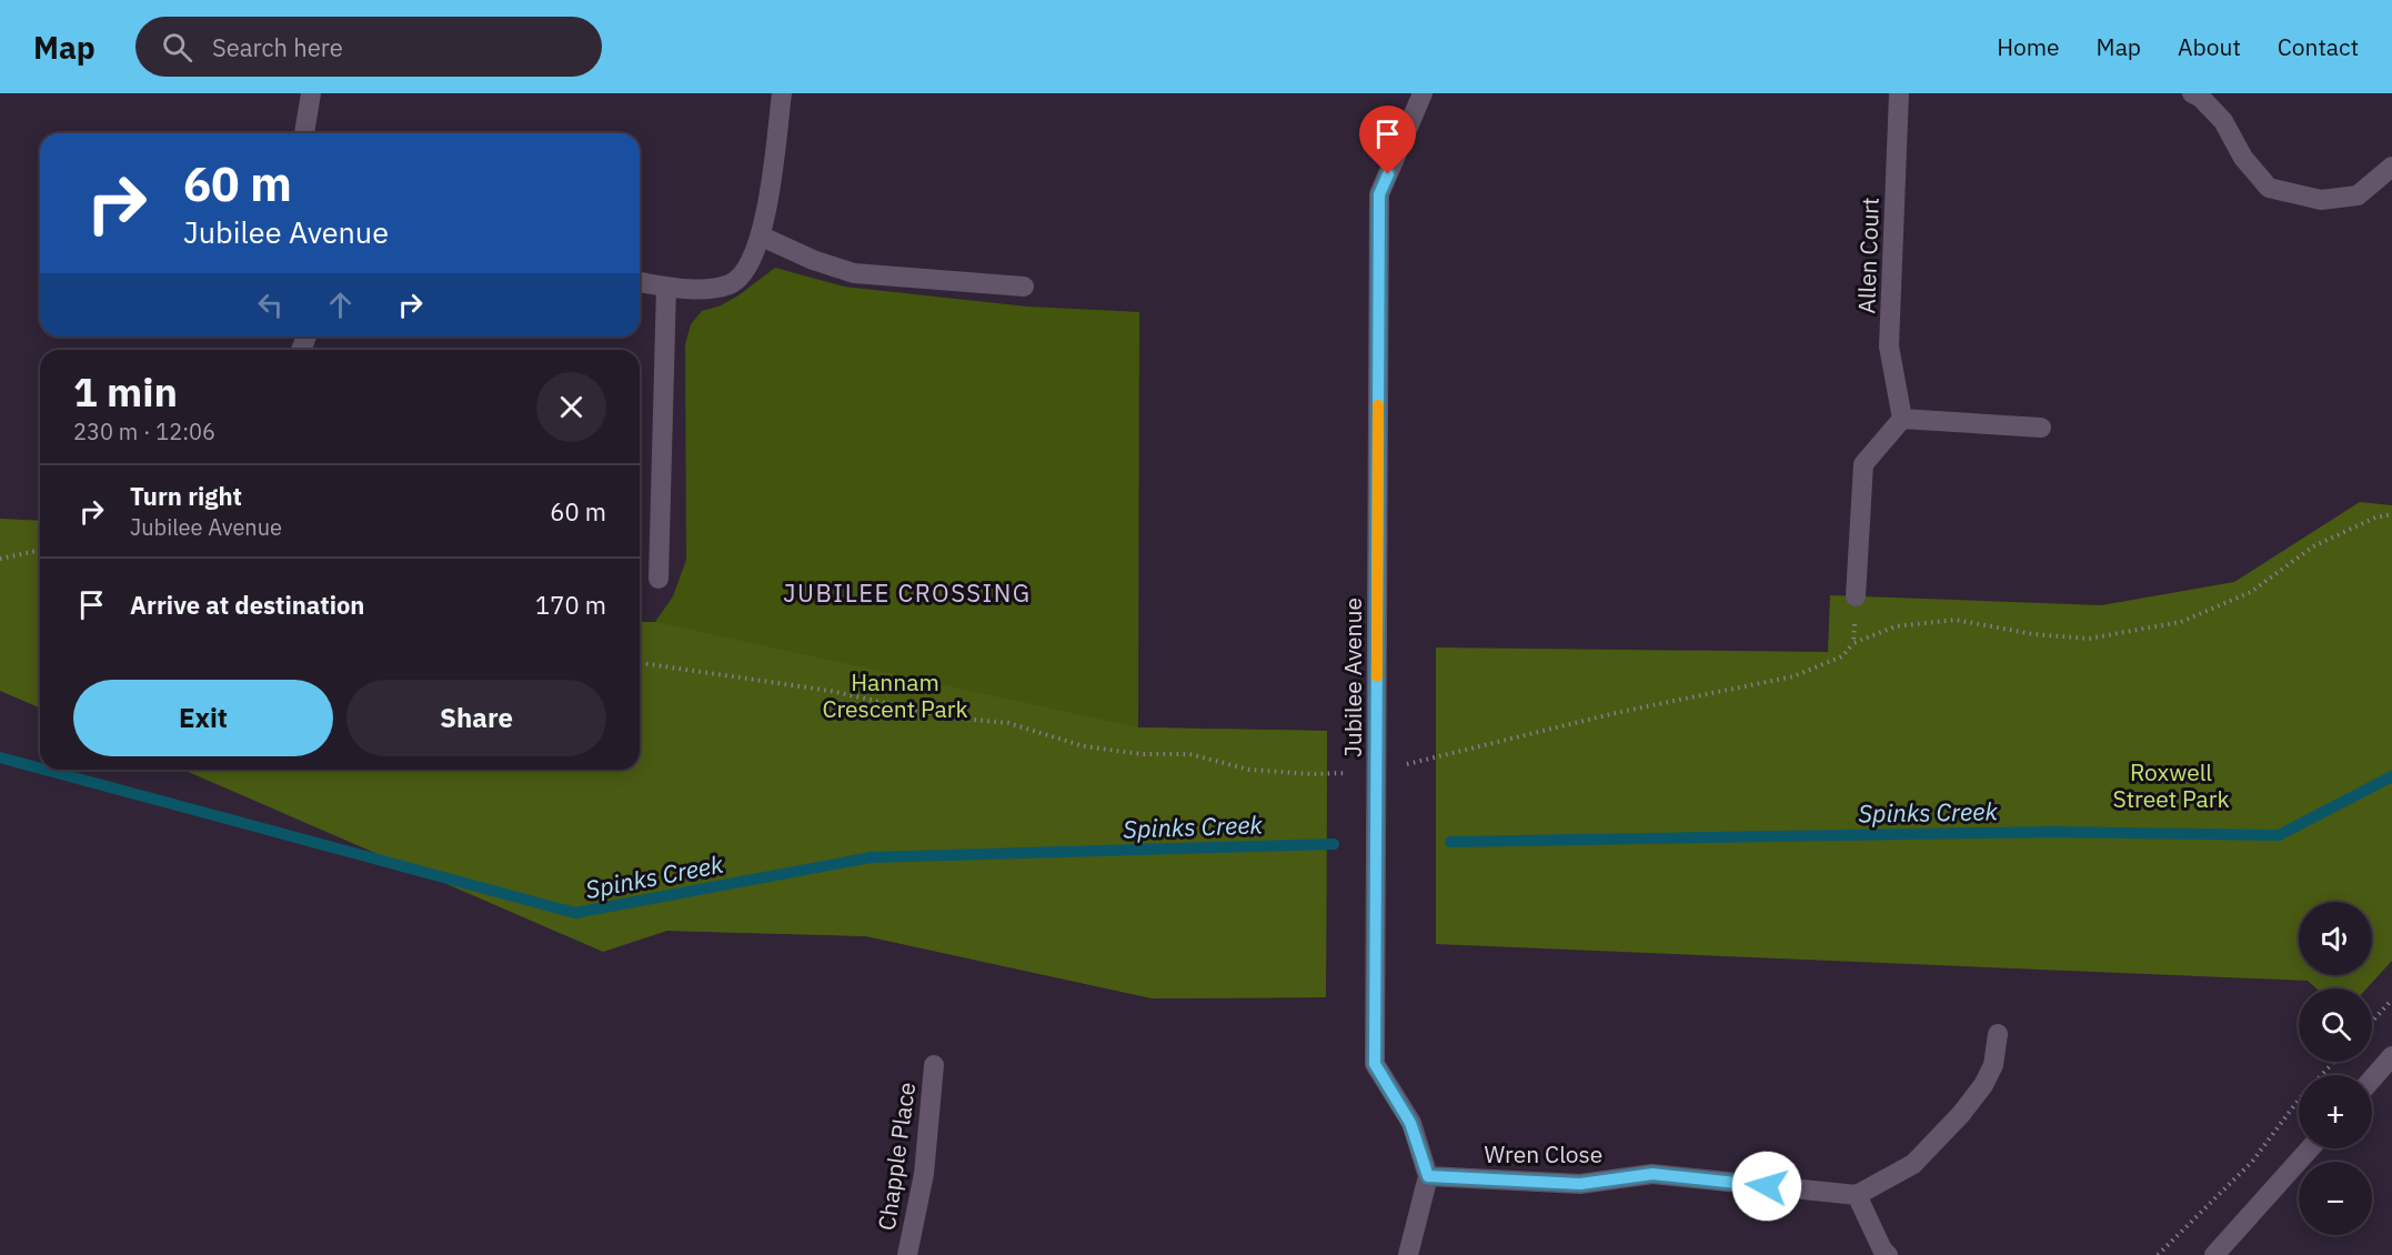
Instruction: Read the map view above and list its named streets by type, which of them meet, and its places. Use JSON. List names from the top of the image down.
{
  "streets": {
    "street": [
      "Allen Court",
      "Jubilee Avenue",
      "Wren Close",
      "Chapple Place"
    ]
  },
  "crossings": [
    ["Jubilee Avenue", "Wren Close"]
  ],
  "districts": ["JUBILEE CROSSING"],
  "water": ["Spinks Creek"],
  "parks": ["Hannam Crescent Park", "Roxwell Street Park"],
  "page": {
    "header": "Map",
    "search": "Search here",
    "nav": [
      "Home",
      "Map",
      "About",
      "Contact"
    ],
    "turn": ["60 m", "Jubilee Avenue"],
    "heading": ["1 min", "230 m · 12:06"],
    "list": [
      {
        "name": "Turn right",
        "note": "Jubilee Avenue",
        "value": "60 m"
      },
      {
        "name": "Arrive at destination",
        "value": "170 m"
      }
    ],
    "buttons": ["Exit", "Share"],
    "map_buttons": ["+", "−"]
  }
}
